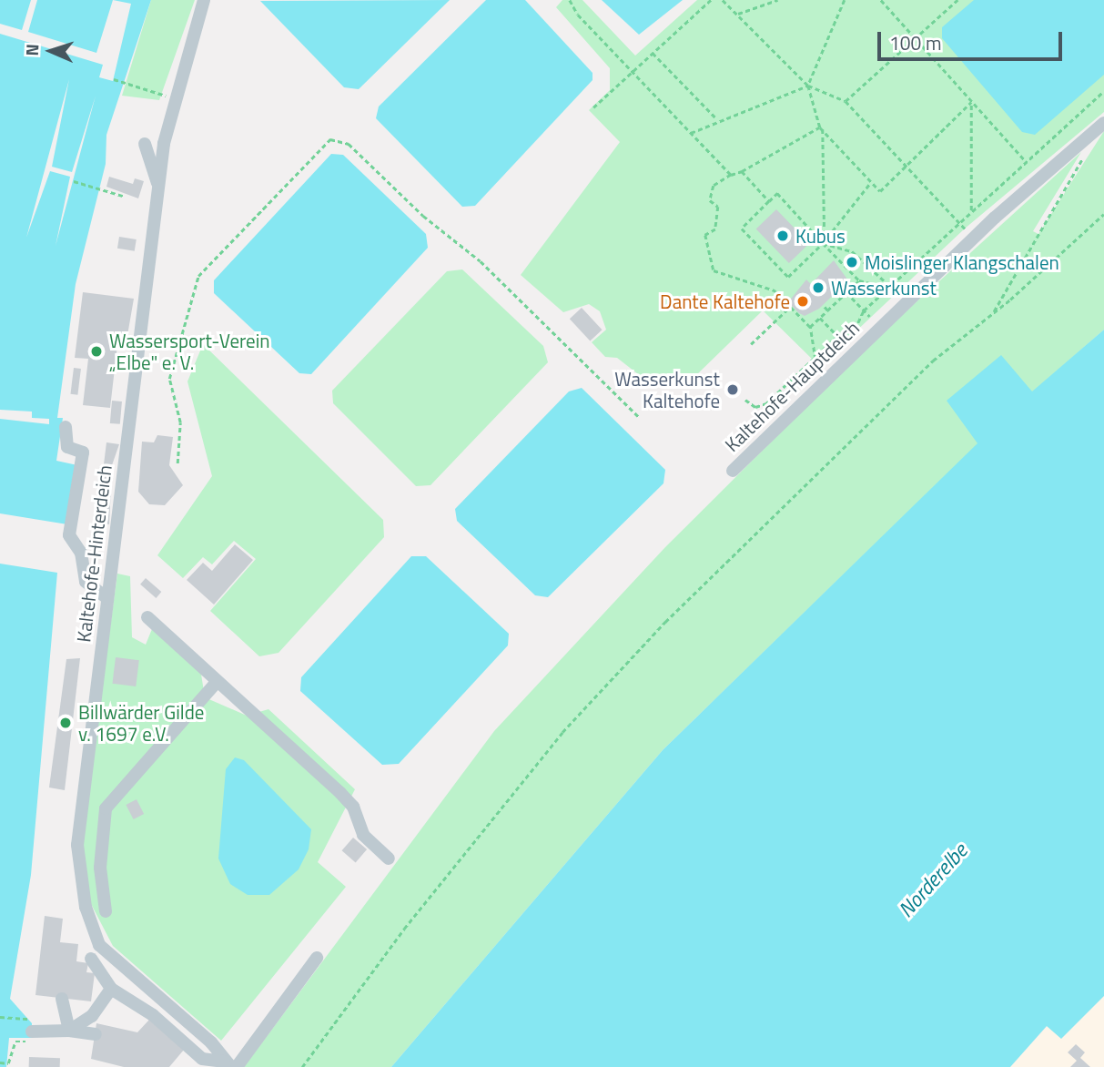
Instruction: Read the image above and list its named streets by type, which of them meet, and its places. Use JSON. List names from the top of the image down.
{
  "streets": {
    "street": ["Kaltehofe-Hauptdeich", "Kaltehofe-Hinterdeich"]
  },
  "water": ["Norderelbe"],
  "places": [
    "Kubus",
    "Moislinger Klangschalen",
    "Wasserkunst",
    "Dante Kaltehofe",
    "Wassersport-Verein „Elbe\" e. V.",
    "Wasserkunst Kaltehofe",
    "Billwärder Gilde v. 1697 e.V."
  ],
  "scale_bar": "100 m",
  "north": "left"
}
